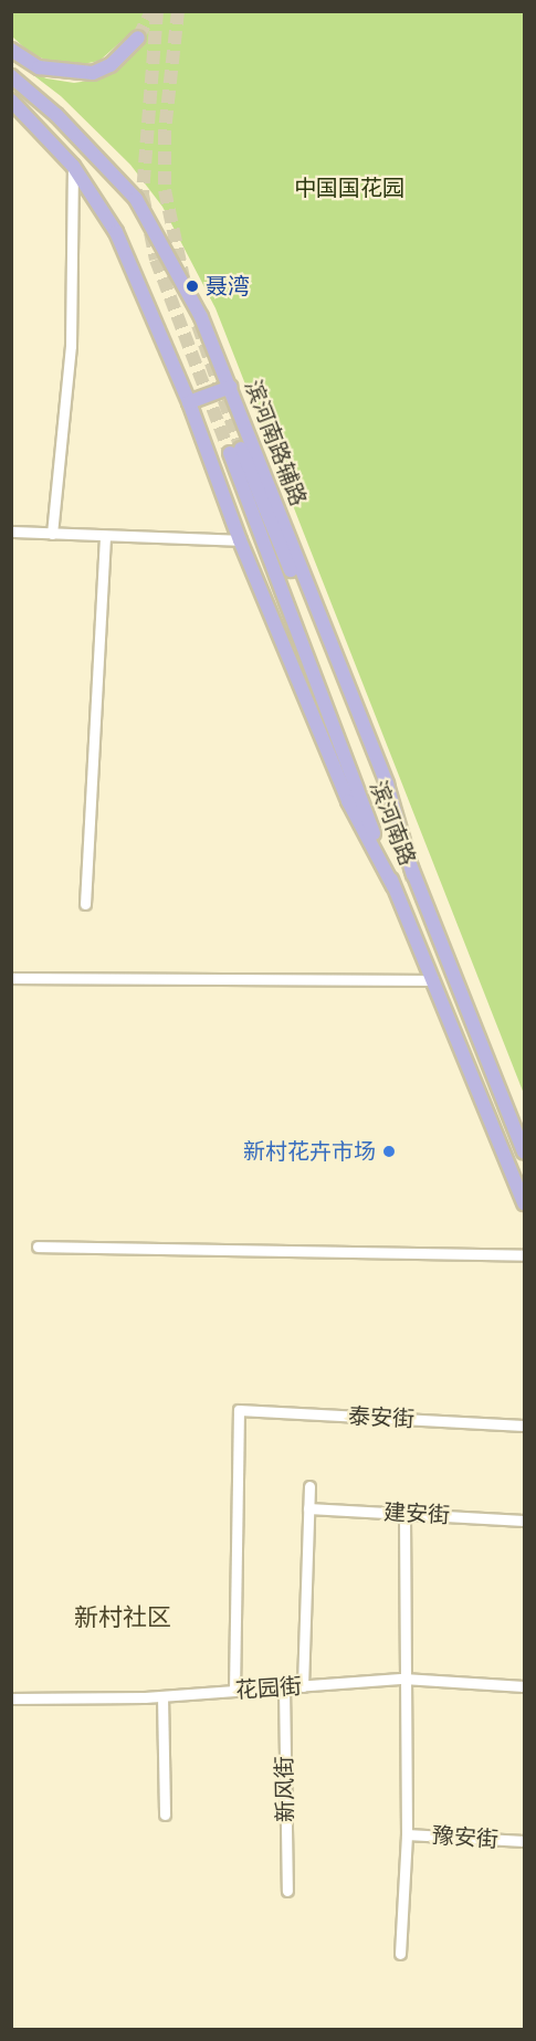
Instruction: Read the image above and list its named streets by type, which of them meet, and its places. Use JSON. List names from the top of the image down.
{
  "streets": {
    "main road": ["滨河南路辅路", "滨河南路"],
    "street": [
      "泰安街",
      "建安街",
      "花园街",
      "新风街",
      "豫安街"
    ]
  },
  "crossings": [
    ["滨河南路辅路", "滨河南路"],
    ["泰安街", "花园街"],
    ["花园街", "新风街"]
  ],
  "districts": ["新村社区"],
  "parks": ["中国国花园"],
  "places": ["聂湾", "新村花卉市场"]
}
